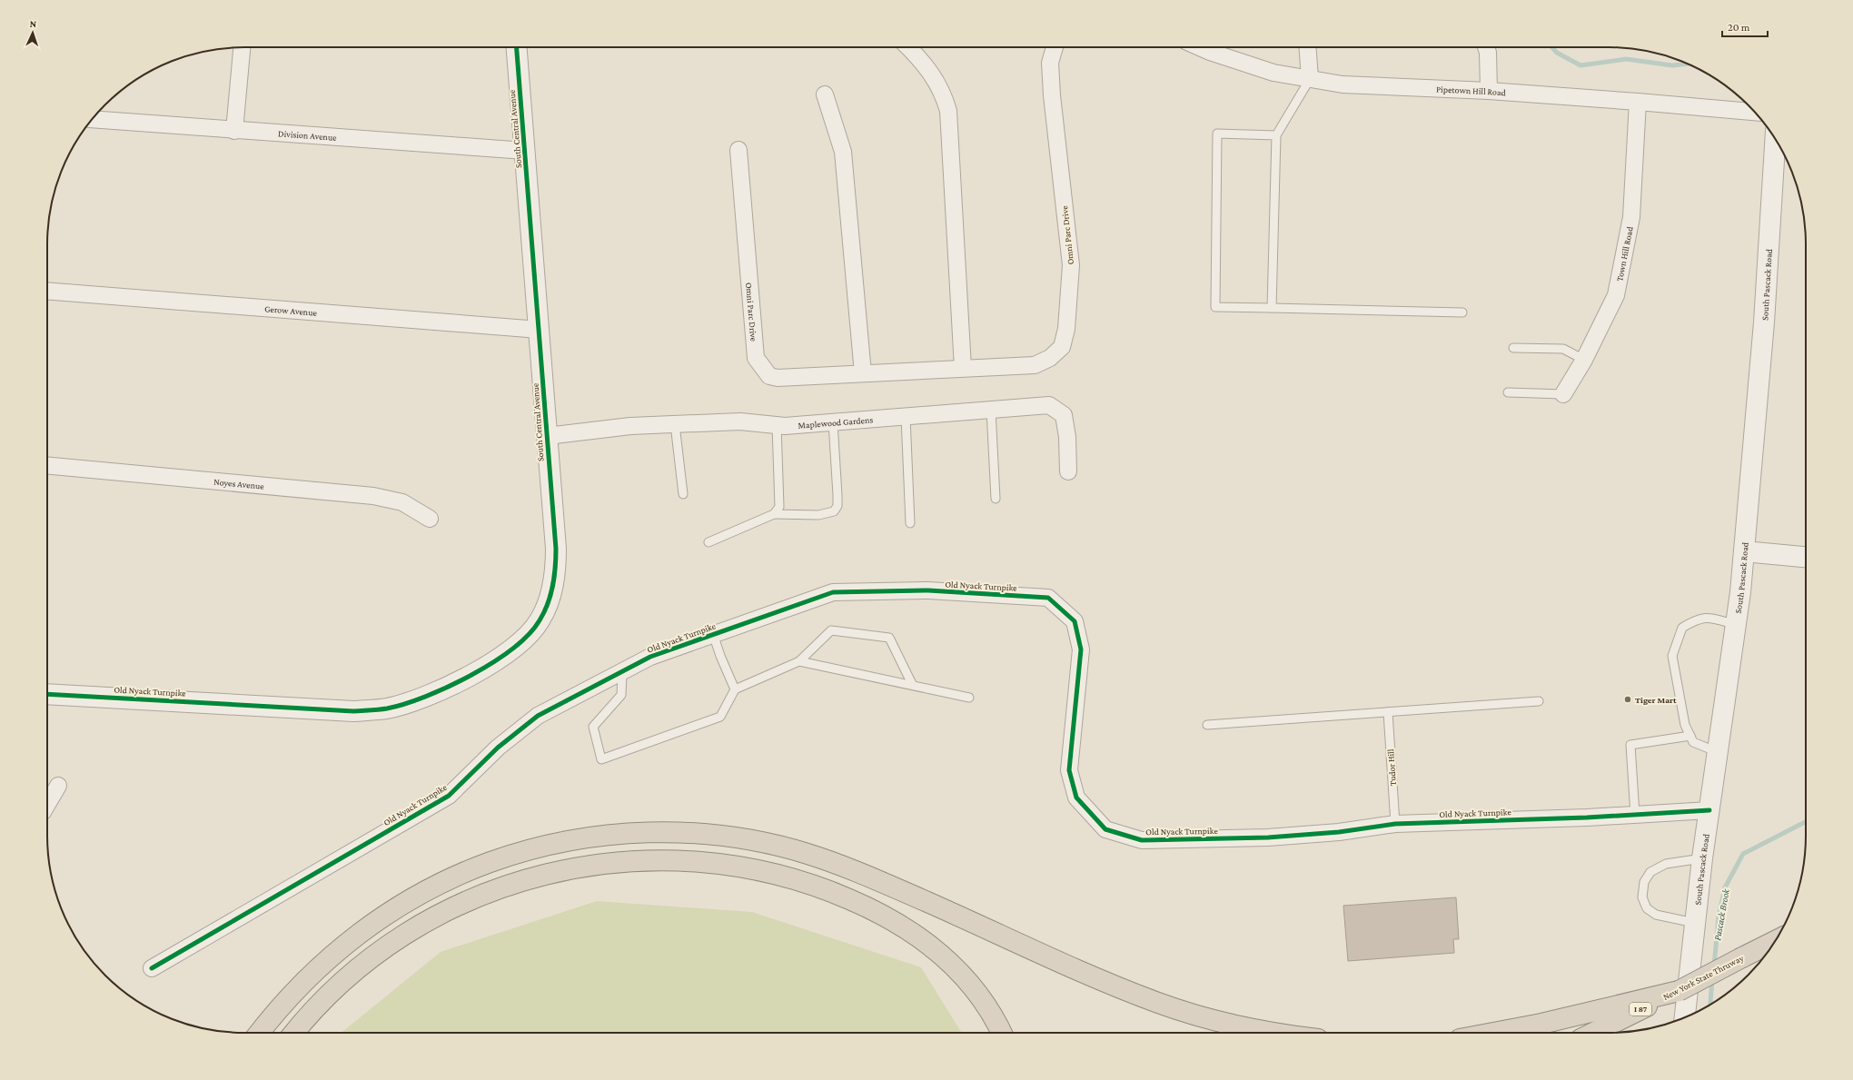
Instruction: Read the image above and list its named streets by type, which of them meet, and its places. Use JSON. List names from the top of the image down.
{
  "streets": {
    "highway": ["New York State Thruway", "I 87"],
    "street": [
      "Pipetown Hill Road",
      "South Central Avenue",
      "Division Avenue",
      "Omni Parc Drive",
      "Town Hill Road",
      "South Pascack Road",
      "Gerow Avenue",
      "Maplewood Gardens",
      "Noyes Avenue",
      "Old Nyack Turnpike"
    ],
    "lane": ["Tudor Hill"]
  },
  "crossings": [
    ["Pipetown Hill Road", "Town Hill Road"],
    ["South Central Avenue", "Division Avenue"],
    ["South Central Avenue", "Gerow Avenue"],
    ["South Central Avenue", "Maplewood Gardens"],
    ["South Central Avenue", "Old Nyack Turnpike"],
    ["South Pascack Road", "Old Nyack Turnpike"],
    ["Old Nyack Turnpike", "Tudor Hill"]
  ],
  "water": ["Pascack Brook"],
  "places": ["Tiger Mart"],
  "scale_bar": "20 m",
  "north": "top"
}
